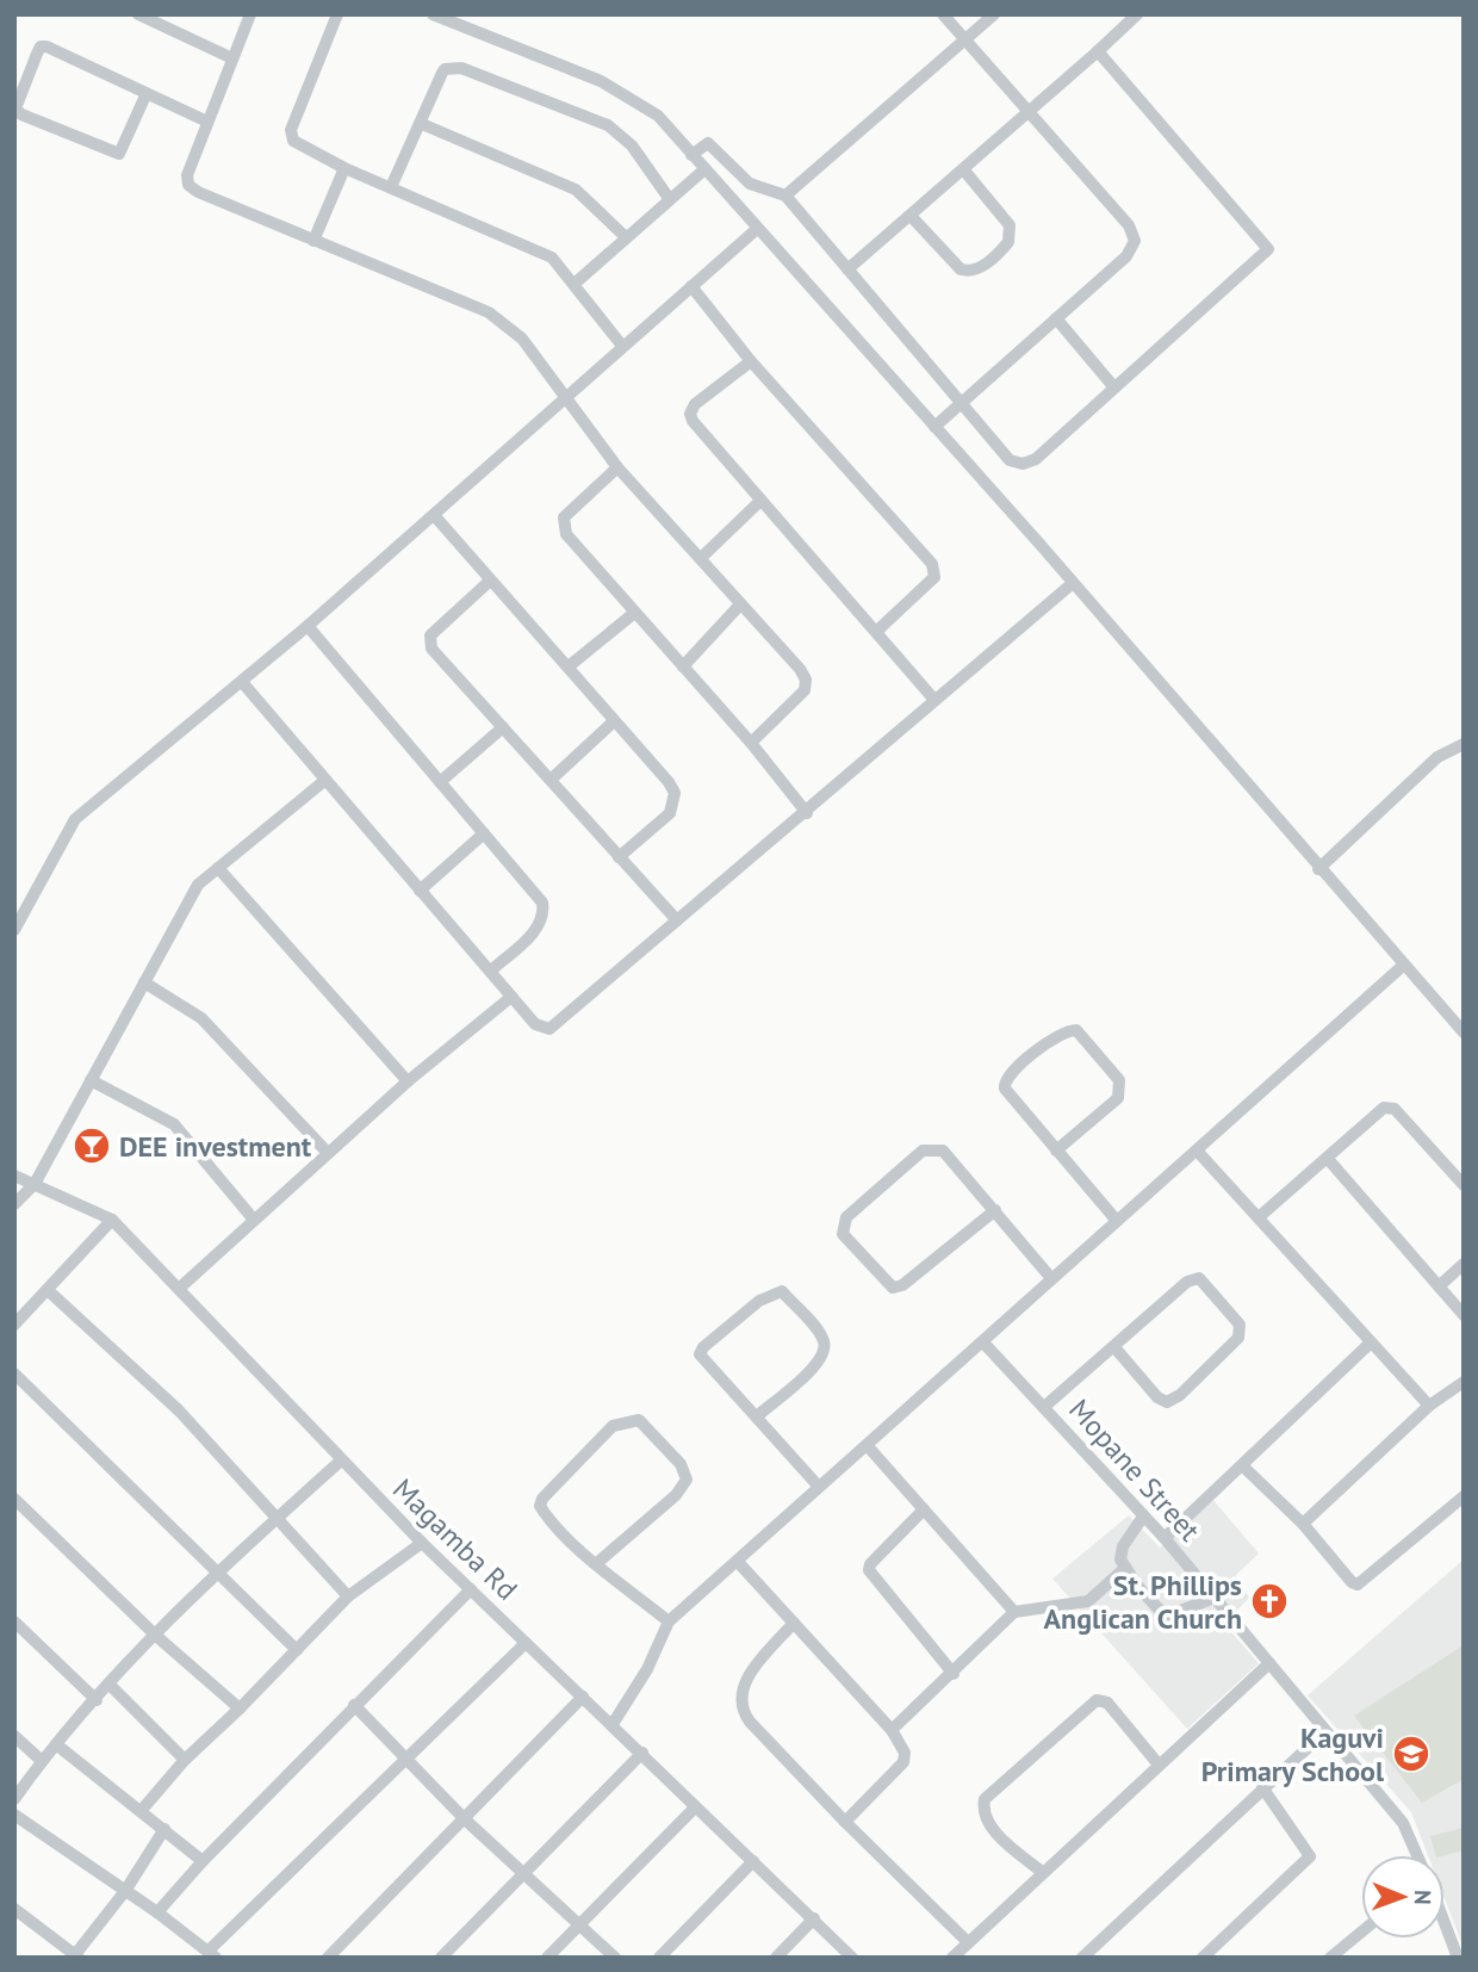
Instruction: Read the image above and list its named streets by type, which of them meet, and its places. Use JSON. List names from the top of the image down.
{
  "streets": {
    "street": ["Mopane Street", "Magamba Rd"]
  },
  "places": {
    "bar": ["DEE investment"],
    "church": ["St. Phillips Anglican Church"],
    "school or university": ["Kaguvi Primary School"]
  },
  "north": "right"
}
